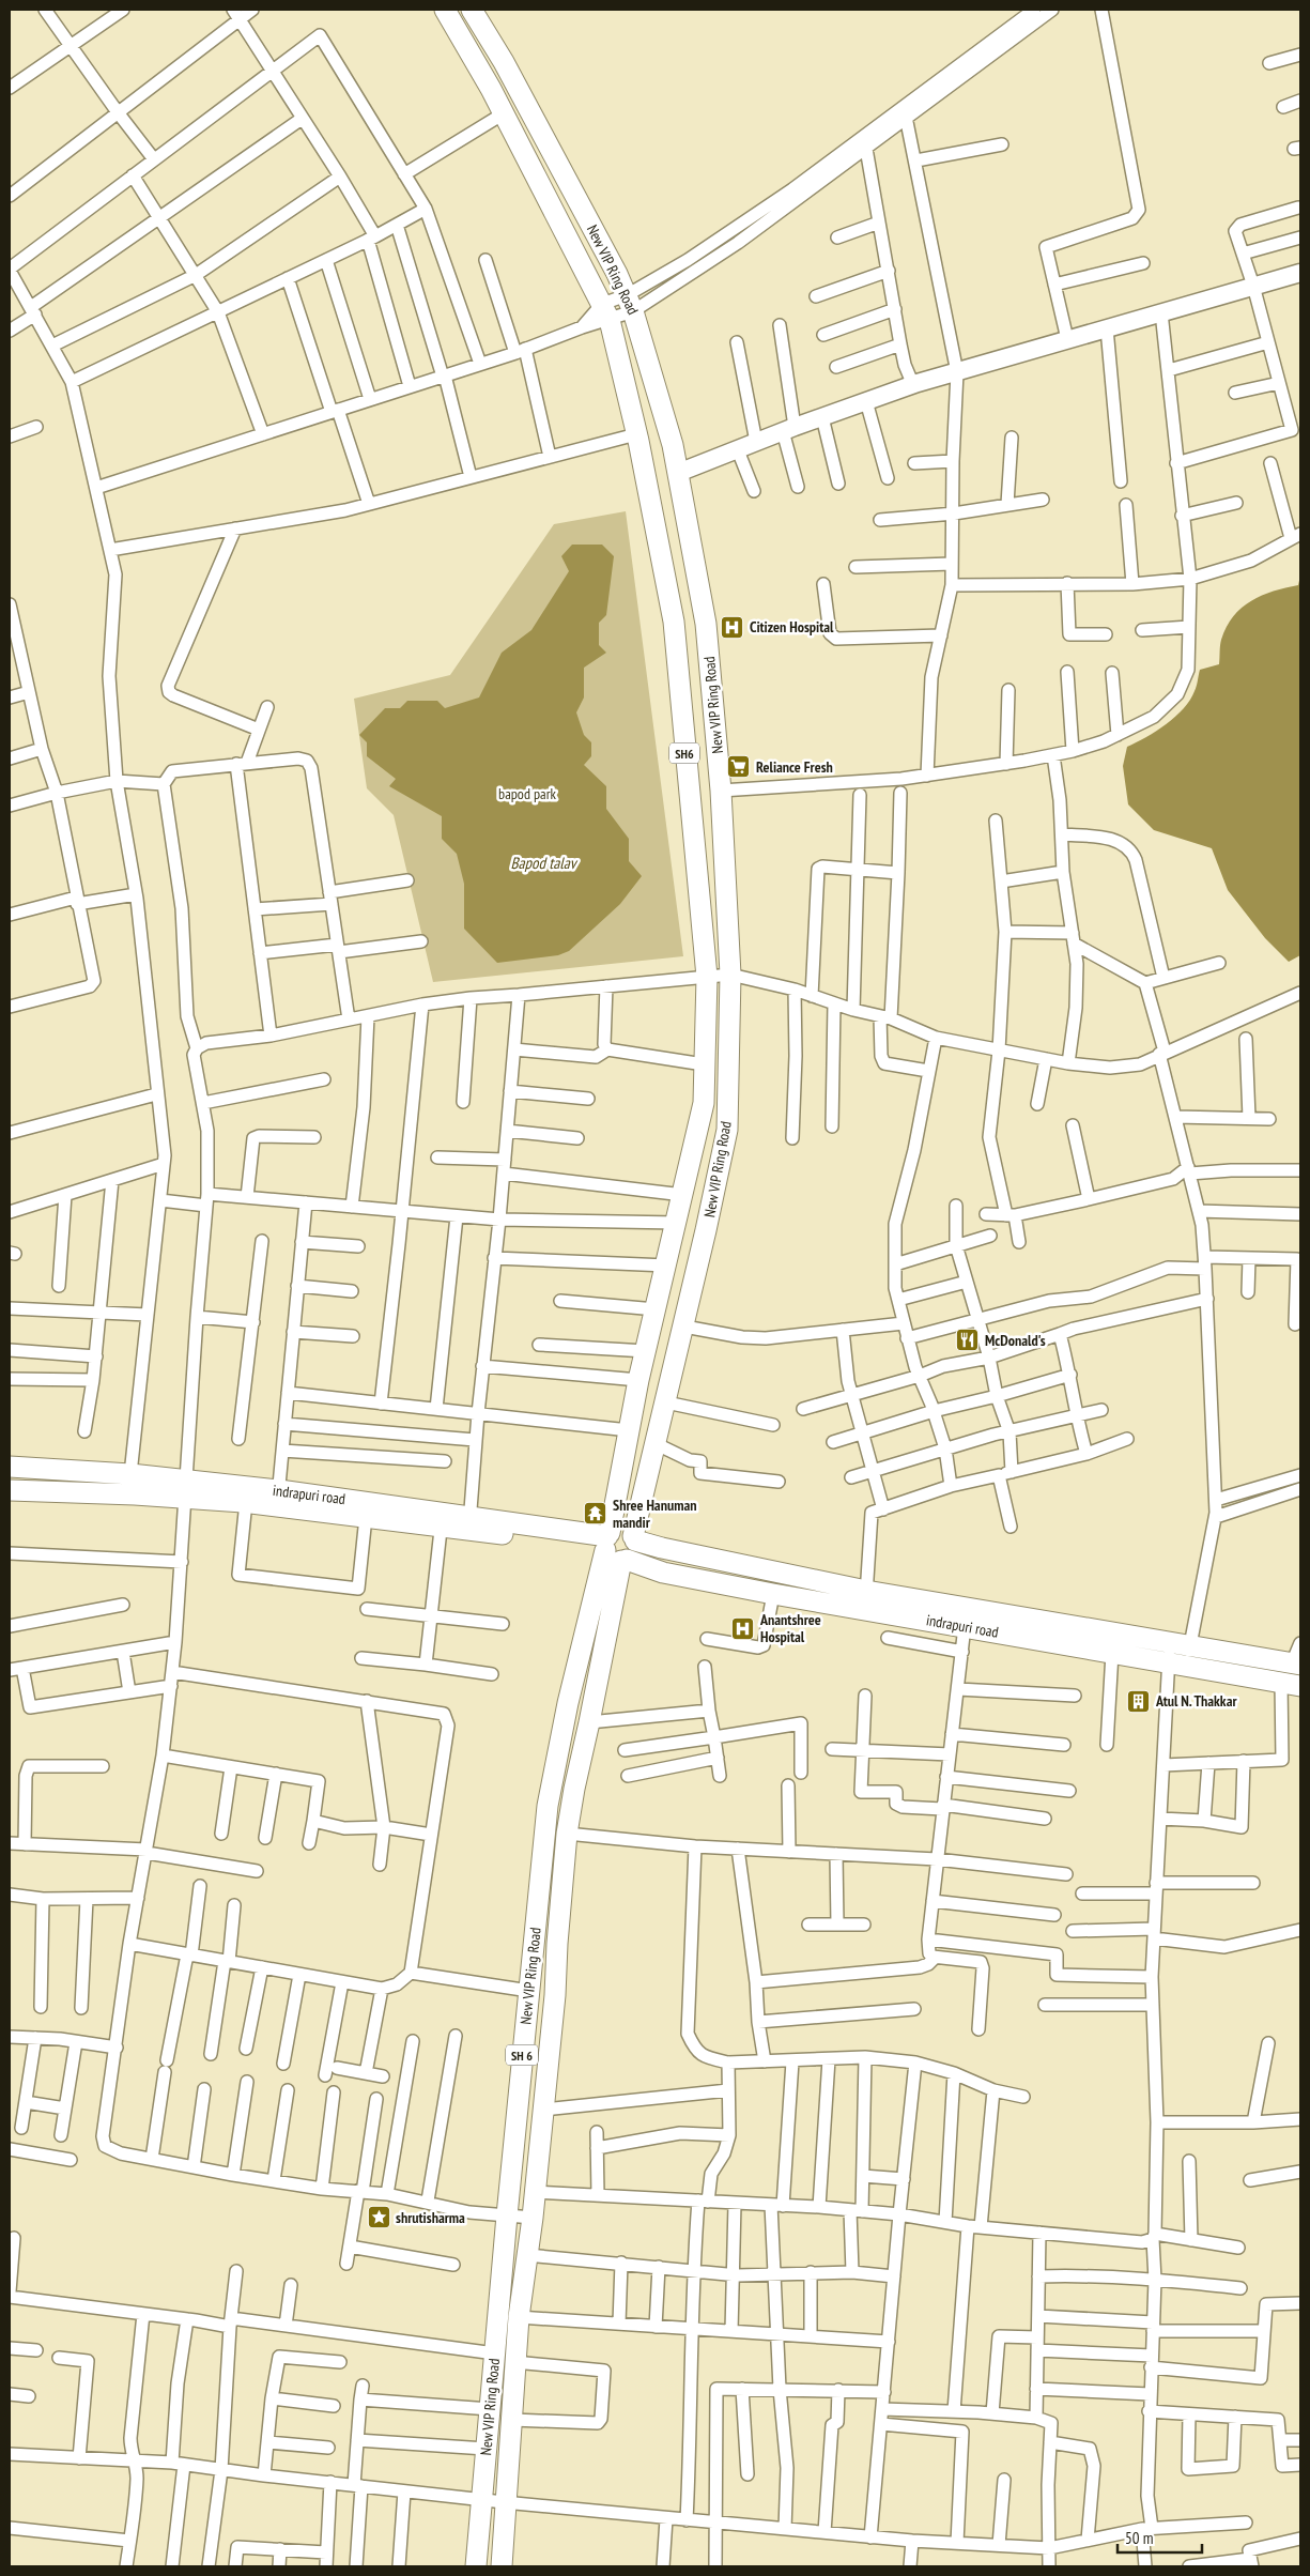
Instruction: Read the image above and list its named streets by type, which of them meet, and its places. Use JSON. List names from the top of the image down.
{
  "streets": {
    "main road": [
      "New VIP Ring Road",
      "SH6",
      "indrapuri road",
      "SH 6"
    ]
  },
  "crossings": [
    ["New VIP Ring Road", "indrapuri road"]
  ],
  "water": ["Bapod talav"],
  "parks": ["bapod park"],
  "places": {
    "hospital": ["Citizen Hospital", "Anantshree Hospital"],
    "supermarket": ["Reliance Fresh"],
    "restaurant": ["McDonald's"],
    "temple": ["Shree Hanuman mandir"],
    "building": ["Atul N. Thakkar"],
    "place": ["shrutisharma"]
  },
  "scale_bar": "50 m"
}
